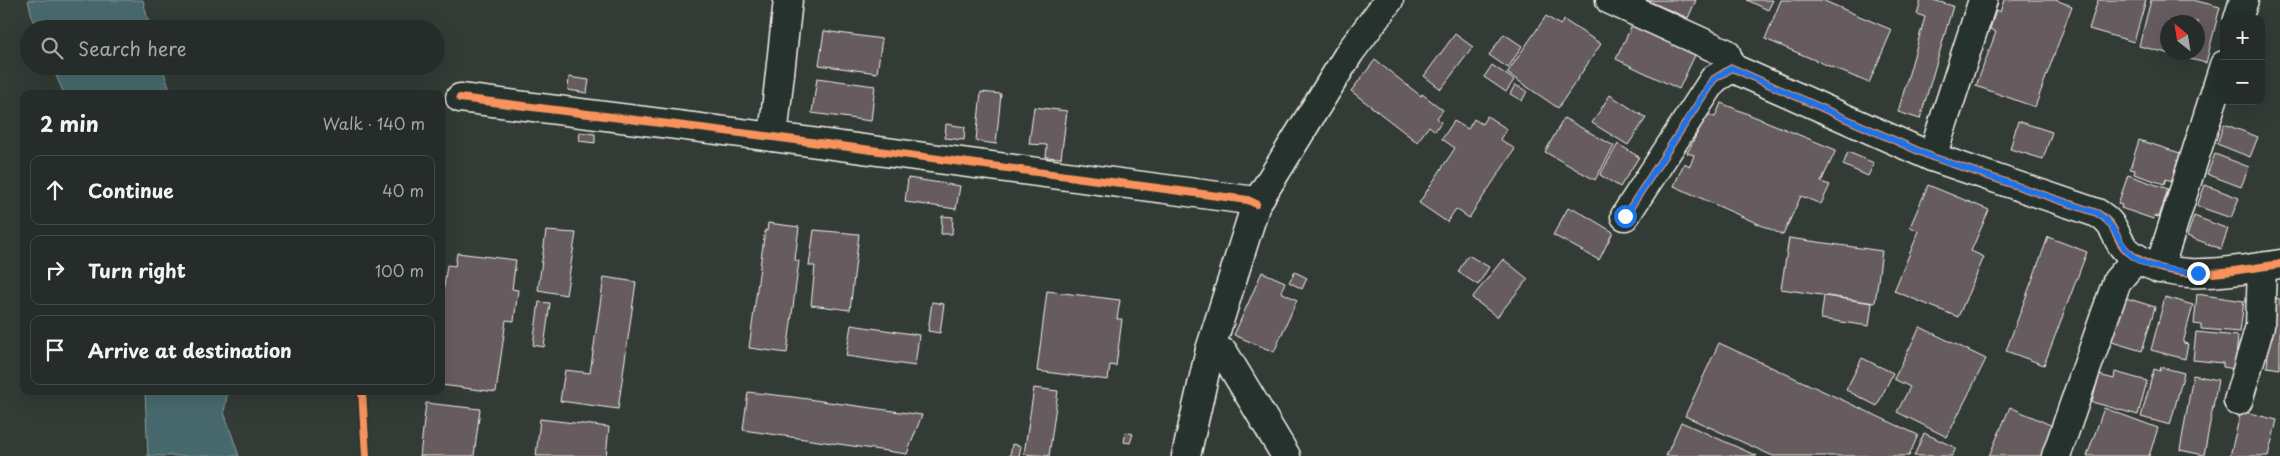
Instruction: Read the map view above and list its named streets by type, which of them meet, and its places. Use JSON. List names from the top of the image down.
{
  "north": "top left",
  "page": {
    "map_buttons": ["+", "−"],
    "search": "Search here",
    "heading": ["2 min", "Walk · 140 m"],
    "list": [
      ["Continue", "40 m"],
      ["Turn right", "100 m"],
      "Arrive at destination"
    ]
  }
}
